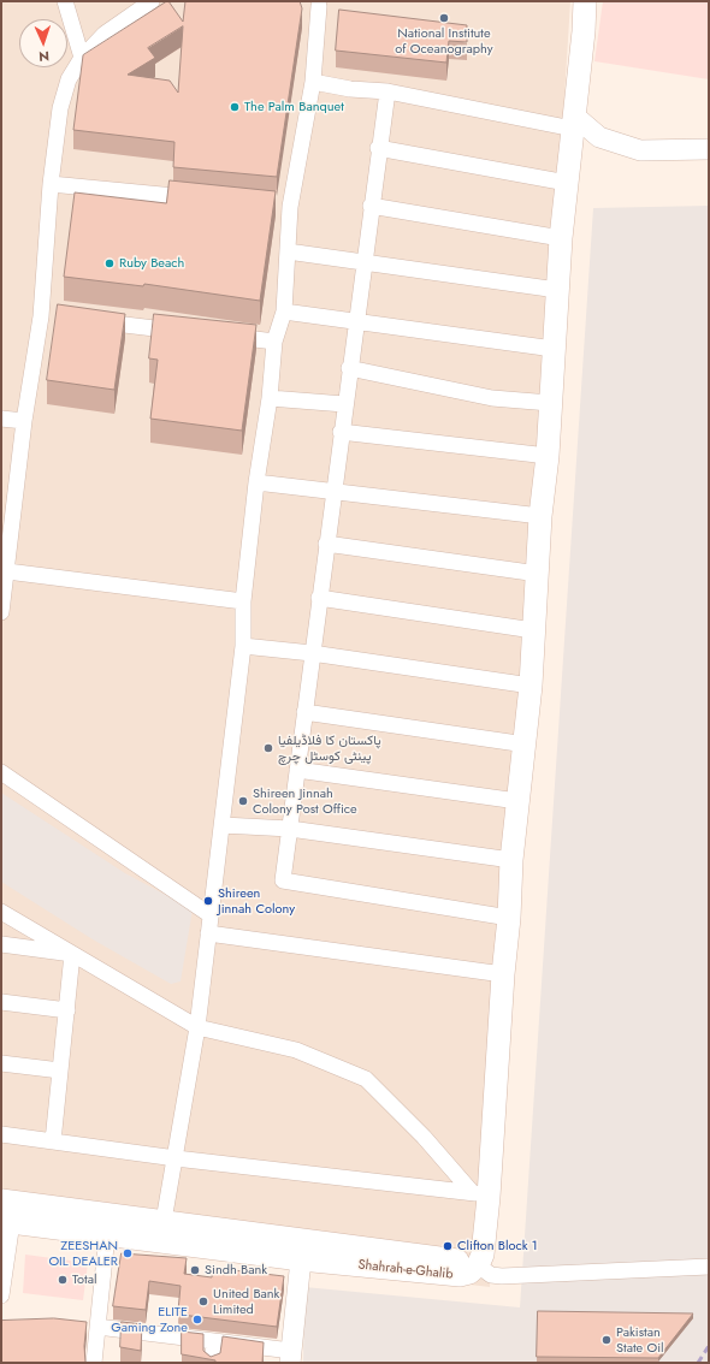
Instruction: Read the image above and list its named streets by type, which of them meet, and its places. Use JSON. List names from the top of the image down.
{
  "streets": {
    "main road": ["Shahrah-e-Ghalib"]
  },
  "places": [
    "National Institute of Oceanography",
    "The Palm Banquet",
    "Ruby Beach",
    "پاکستان کا فلاڈیلفیا پینٹی کوسٹل چرچ",
    "Shireen Jinnah Colony Post Office",
    "Shireen Jinnah Colony",
    "Clifton Block 1",
    "ZEESHAN OIL DEALER",
    "Sindh Bank",
    "Total",
    "United Bank Limited",
    "ELITE Gaming Zone",
    "Pakistan State Oil"
  ],
  "north": "bottom"
}
